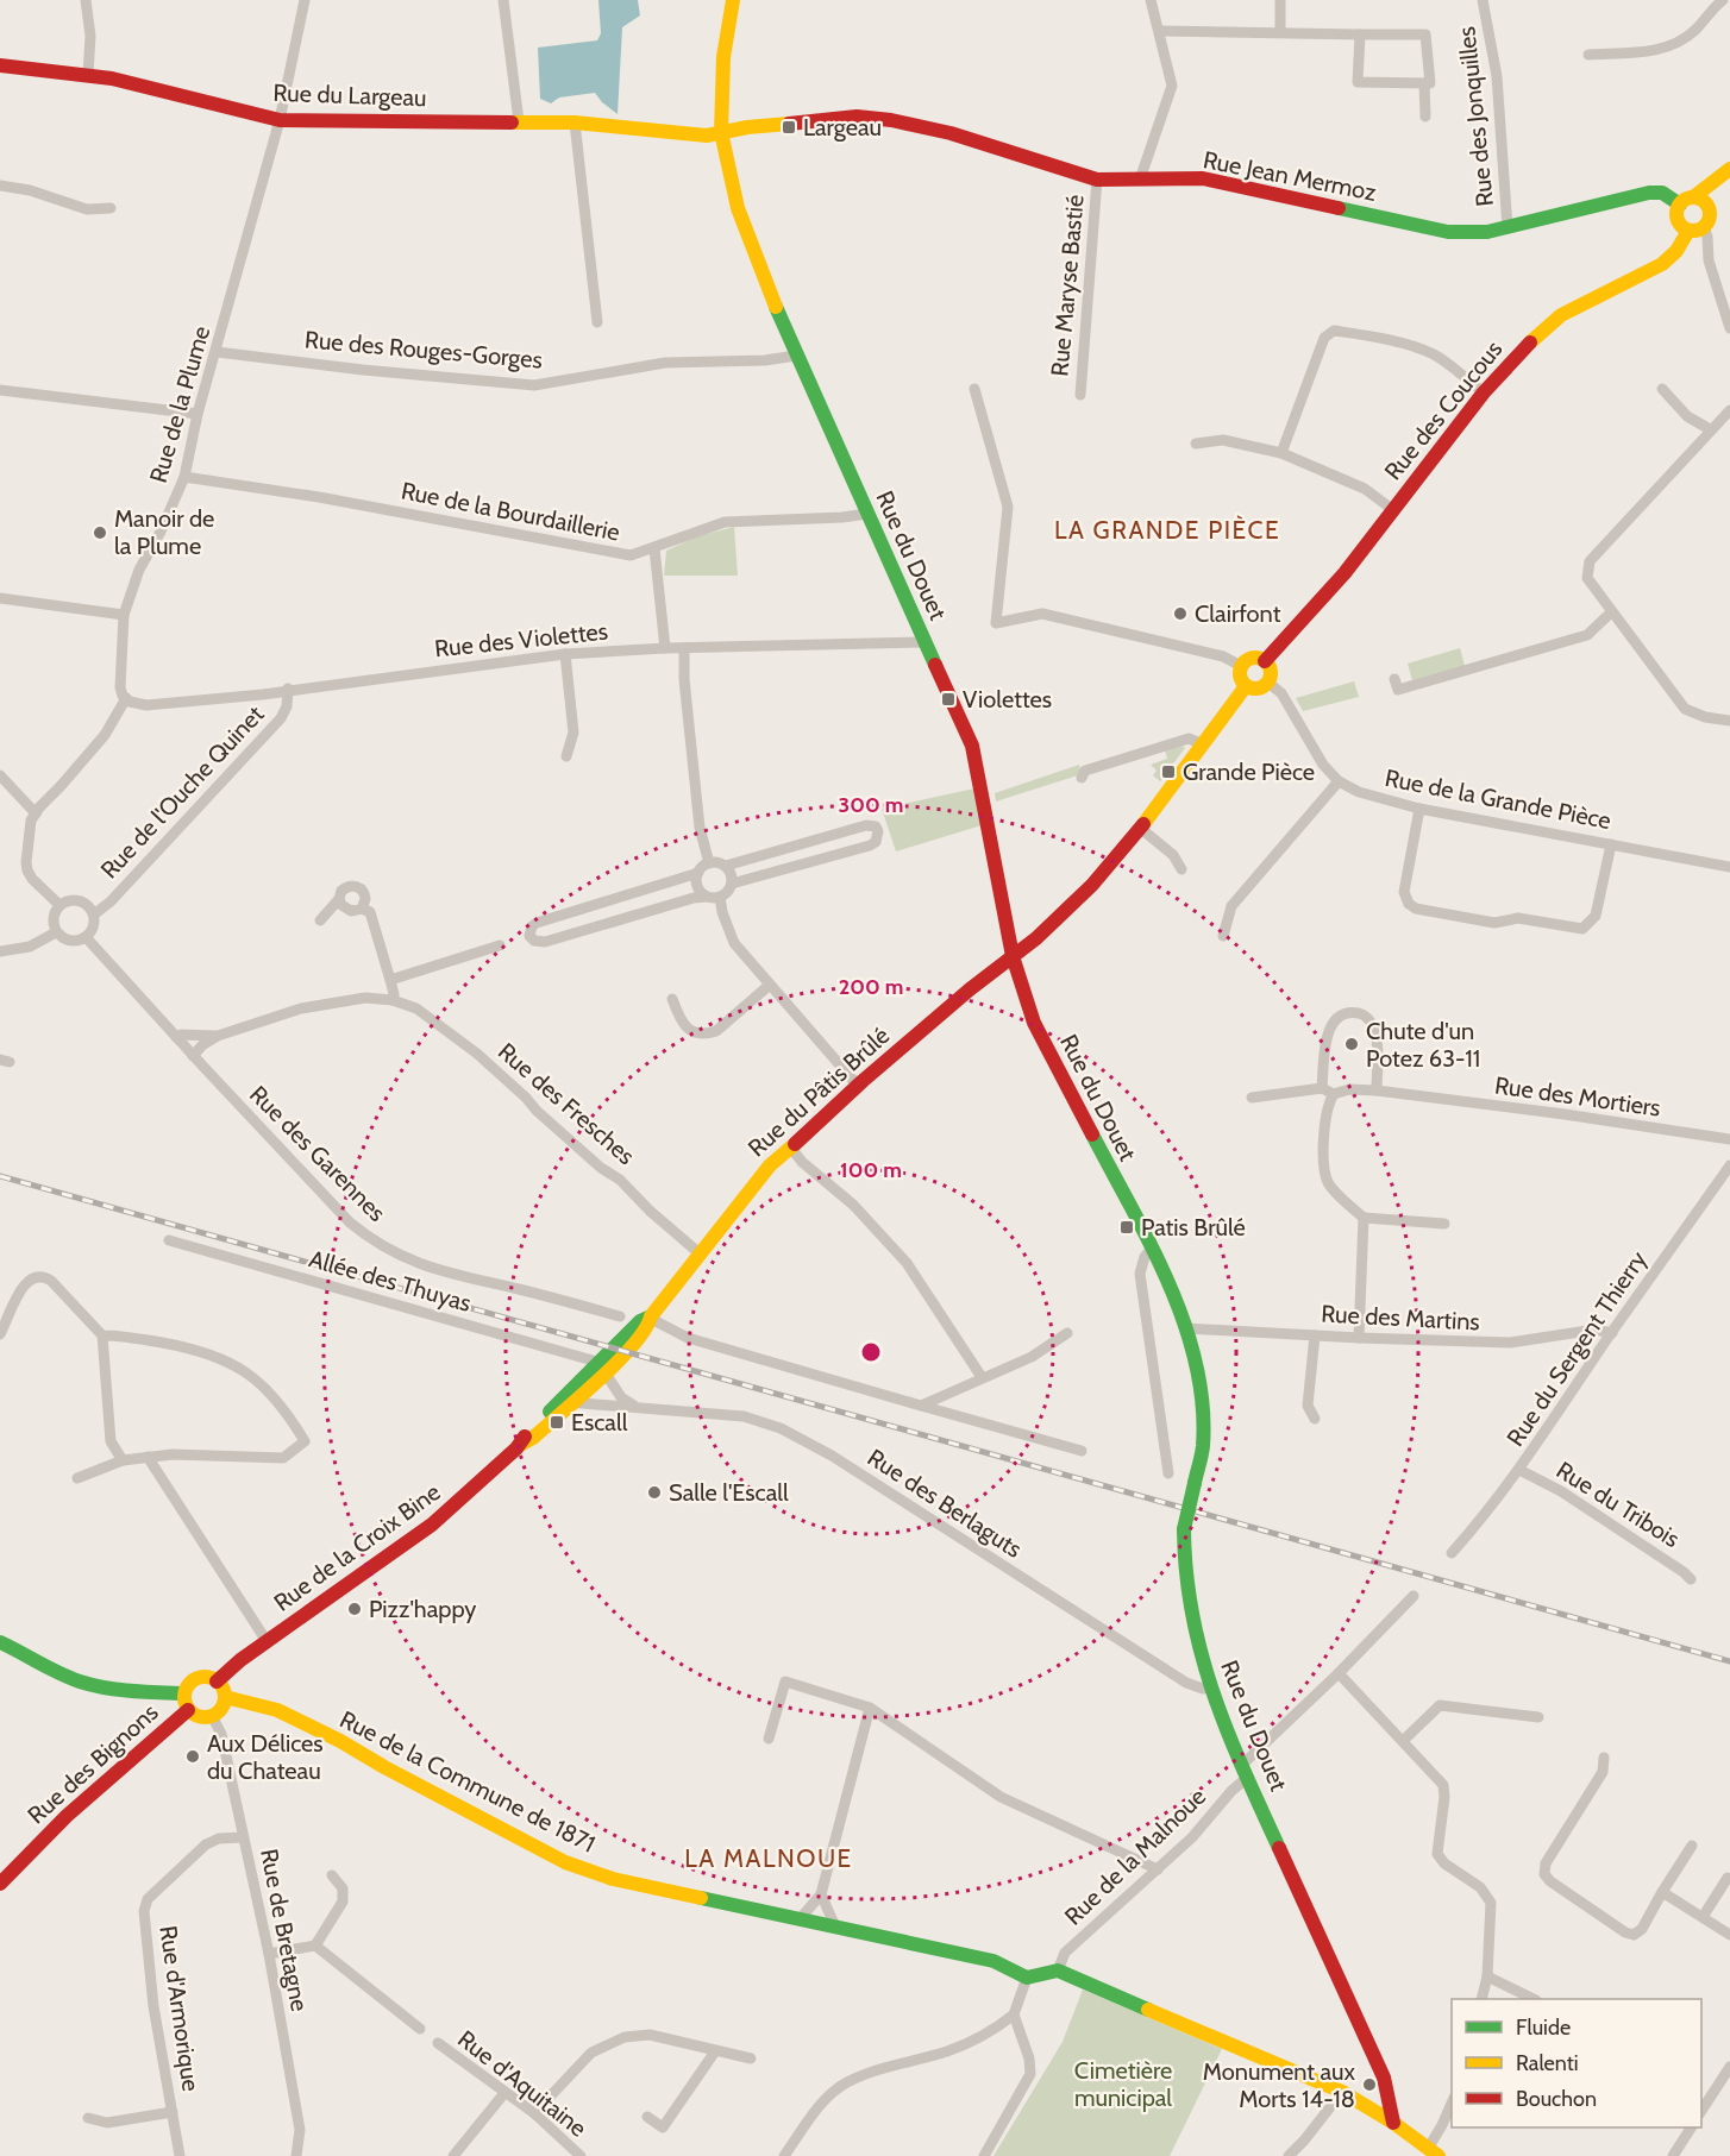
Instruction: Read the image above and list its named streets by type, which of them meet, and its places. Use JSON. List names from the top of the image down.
{
  "streets": {
    "street": [
      "Rue du Largeau",
      "Rue des Jonquilles",
      "Rue Jean Mermoz",
      "Rue Maryse Bastié",
      "Rue des Rouges-Gorges",
      "Rue de la Plume",
      "Rue des Coucous",
      "Rue de la Bourdaillerie",
      "Rue du Douet",
      "Rue des Violettes",
      "Rue de l'Ouche Quinet",
      "Rue de la Grande Pièce",
      "Rue du Pâtis Brûlé",
      "Rue des Mortiers",
      "Rue des Fresches",
      "Rue des Garennes",
      "Allée des Thuyas",
      "Rue des Martins",
      "Rue du Sergent Thierry",
      "Rue des Berlaguts",
      "Rue du Tribois",
      "Rue de la Croix Bine",
      "Rue des Bignons",
      "Rue de la Commune de 1871",
      "Rue de la Malnoue",
      "Rue de Bretagne",
      "Rue d'Armorique",
      "Rue d'Aquitaine"
    ]
  },
  "crossings": [
    ["Rue du Largeau", "Rue Jean Mermoz"],
    ["Rue du Largeau", "Rue de la Plume"],
    ["Rue du Largeau", "Rue du Douet"],
    ["Rue des Jonquilles", "Rue Jean Mermoz"],
    ["Rue Jean Mermoz", "Rue Maryse Bastié"],
    ["Rue Jean Mermoz", "Rue du Douet"],
    ["Rue des Rouges-Gorges", "Rue de la Plume"],
    ["Rue des Rouges-Gorges", "Rue du Douet"],
    ["Rue de la Plume", "Rue de la Bourdaillerie"],
    ["Rue de la Plume", "Rue des Violettes"],
    ["Rue des Coucous", "Rue de la Grande Pièce"],
    ["Rue de la Bourdaillerie", "Rue du Douet"],
    ["Rue du Douet", "Rue des Violettes"],
    ["Rue du Douet", "Rue du Pâtis Brûlé"],
    ["Rue du Douet", "Rue des Martins"],
    ["Rue du Douet", "Rue des Berlaguts"],
    ["Rue du Douet", "Rue de la Malnoue"],
    ["Rue des Violettes", "Rue de l'Ouche Quinet"],
    ["Rue de l'Ouche Quinet", "Rue des Garennes"],
    ["Rue du Pâtis Brûlé", "Rue des Fresches"],
    ["Rue du Pâtis Brûlé", "Allée des Thuyas"],
    ["Rue du Pâtis Brûlé", "Rue de la Croix Bine"],
    ["Rue des Fresches", "Rue des Garennes"],
    ["Allée des Thuyas", "Rue de la Croix Bine"],
    ["Rue des Martins", "Rue du Sergent Thierry"],
    ["Rue du Sergent Thierry", "Rue du Tribois"],
    ["Rue des Berlaguts", "Rue de la Croix Bine"],
    ["Rue de la Croix Bine", "Rue des Bignons"],
    ["Rue de la Croix Bine", "Rue de la Commune de 1871"],
    ["Rue de la Croix Bine", "Rue de Bretagne"],
    ["Rue des Bignons", "Rue de la Commune de 1871"],
    ["Rue des Bignons", "Rue de Bretagne"],
    ["Rue de la Commune de 1871", "Rue de Bretagne"],
    ["Rue de Bretagne", "Rue d'Armorique"]
  ],
  "districts": ["LA GRANDE PIÈCE", "LA MALNOUE"],
  "parks": ["Cimetière municipal"],
  "places": {
    "transit": [
      "Largeau",
      "Violettes",
      "Grande Pièce",
      "Patis Brûlé",
      "Escall"
    ],
    "other": [
      "Manoir de la Plume",
      "Clairfont",
      "Chute d'un Potez 63-11",
      "Salle l'Escall",
      "Pizz'happy",
      "Aux Délices du Chateau",
      "Monument aux Morts 14-18"
    ]
  },
  "legend": ["Fluide", "Ralenti", "Bouchon"],
  "rings": ["300 m", "200 m", "100 m"]
}
